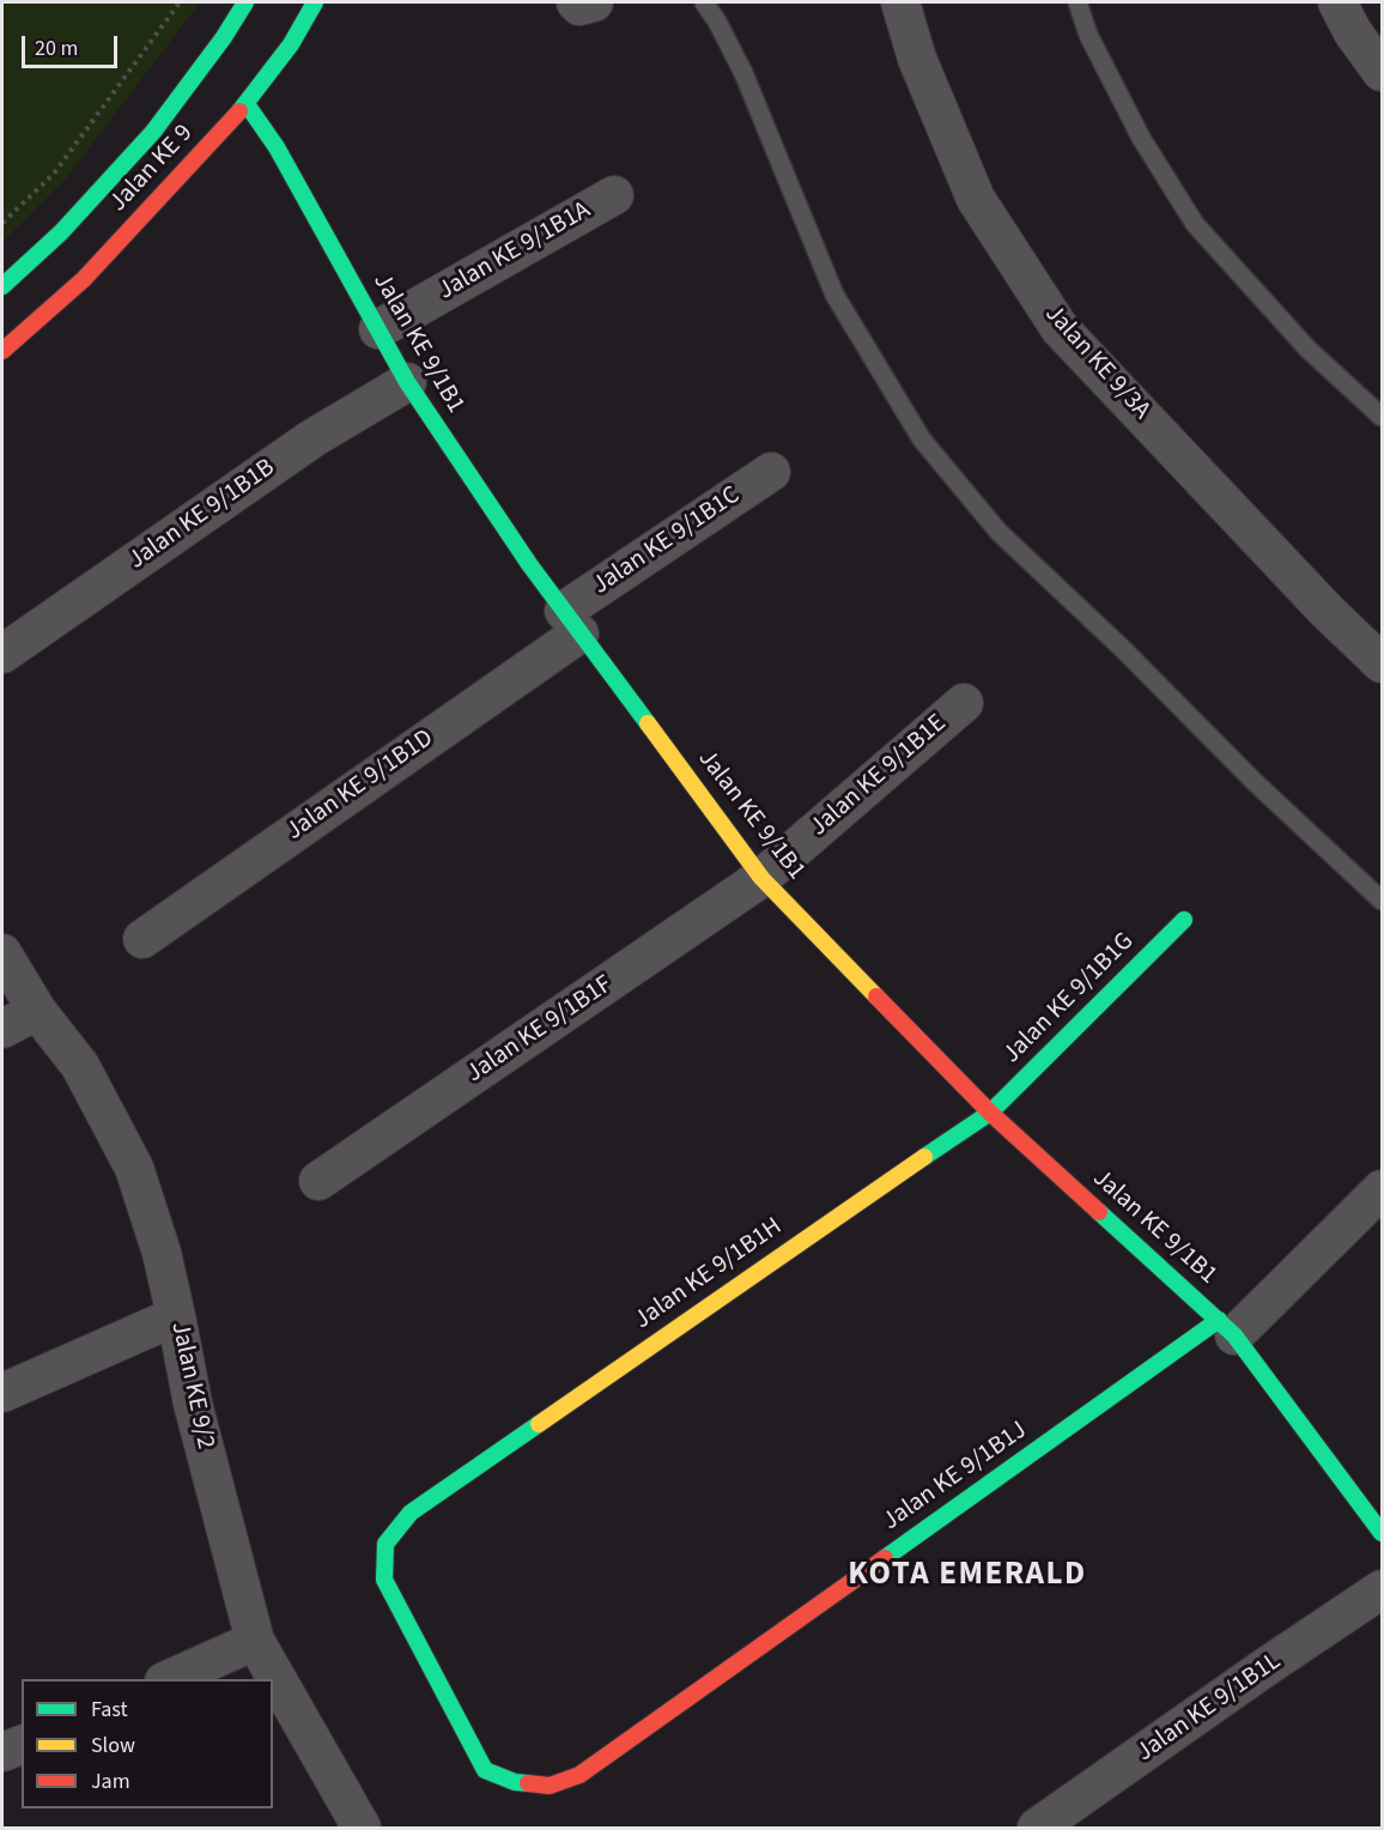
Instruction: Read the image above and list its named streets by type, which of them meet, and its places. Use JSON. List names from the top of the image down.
{
  "streets": {
    "street": [
      "Jalan KE 9",
      "Jalan KE 9/1B1A",
      "Jalan KE 9/1B1",
      "Jalan KE 9/3A",
      "Jalan KE 9/1B1B",
      "Jalan KE 9/1B1C",
      "Jalan KE 9/1B1E",
      "Jalan KE 9/1B1D",
      "Jalan KE 9/1B1G",
      "Jalan KE 9/1B1F",
      "Jalan KE 9/1B1H",
      "Jalan KE 9/2",
      "Jalan KE 9/1B1J",
      "Jalan KE 9/1B1L"
    ]
  },
  "crossings": [
    ["Jalan KE 9", "Jalan KE 9/1B1"],
    ["Jalan KE 9/1B1A", "Jalan KE 9/1B1"],
    ["Jalan KE 9/1B1", "Jalan KE 9/1B1B"],
    ["Jalan KE 9/1B1", "Jalan KE 9/1B1C"],
    ["Jalan KE 9/1B1", "Jalan KE 9/1B1E"],
    ["Jalan KE 9/1B1", "Jalan KE 9/1B1D"],
    ["Jalan KE 9/1B1", "Jalan KE 9/1B1G"],
    ["Jalan KE 9/1B1", "Jalan KE 9/1B1F"],
    ["Jalan KE 9/1B1", "Jalan KE 9/1B1H"],
    ["Jalan KE 9/1B1", "Jalan KE 9/1B1J"],
    ["Jalan KE 9/1B1C", "Jalan KE 9/1B1D"],
    ["Jalan KE 9/1B1E", "Jalan KE 9/1B1F"],
    ["Jalan KE 9/1B1G", "Jalan KE 9/1B1H"],
    ["Jalan KE 9/1B1H", "Jalan KE 9/1B1J"]
  ],
  "districts": ["KOTA EMERALD"],
  "legend": ["Fast", "Slow", "Jam"],
  "scale_bar": "20 m"
}
